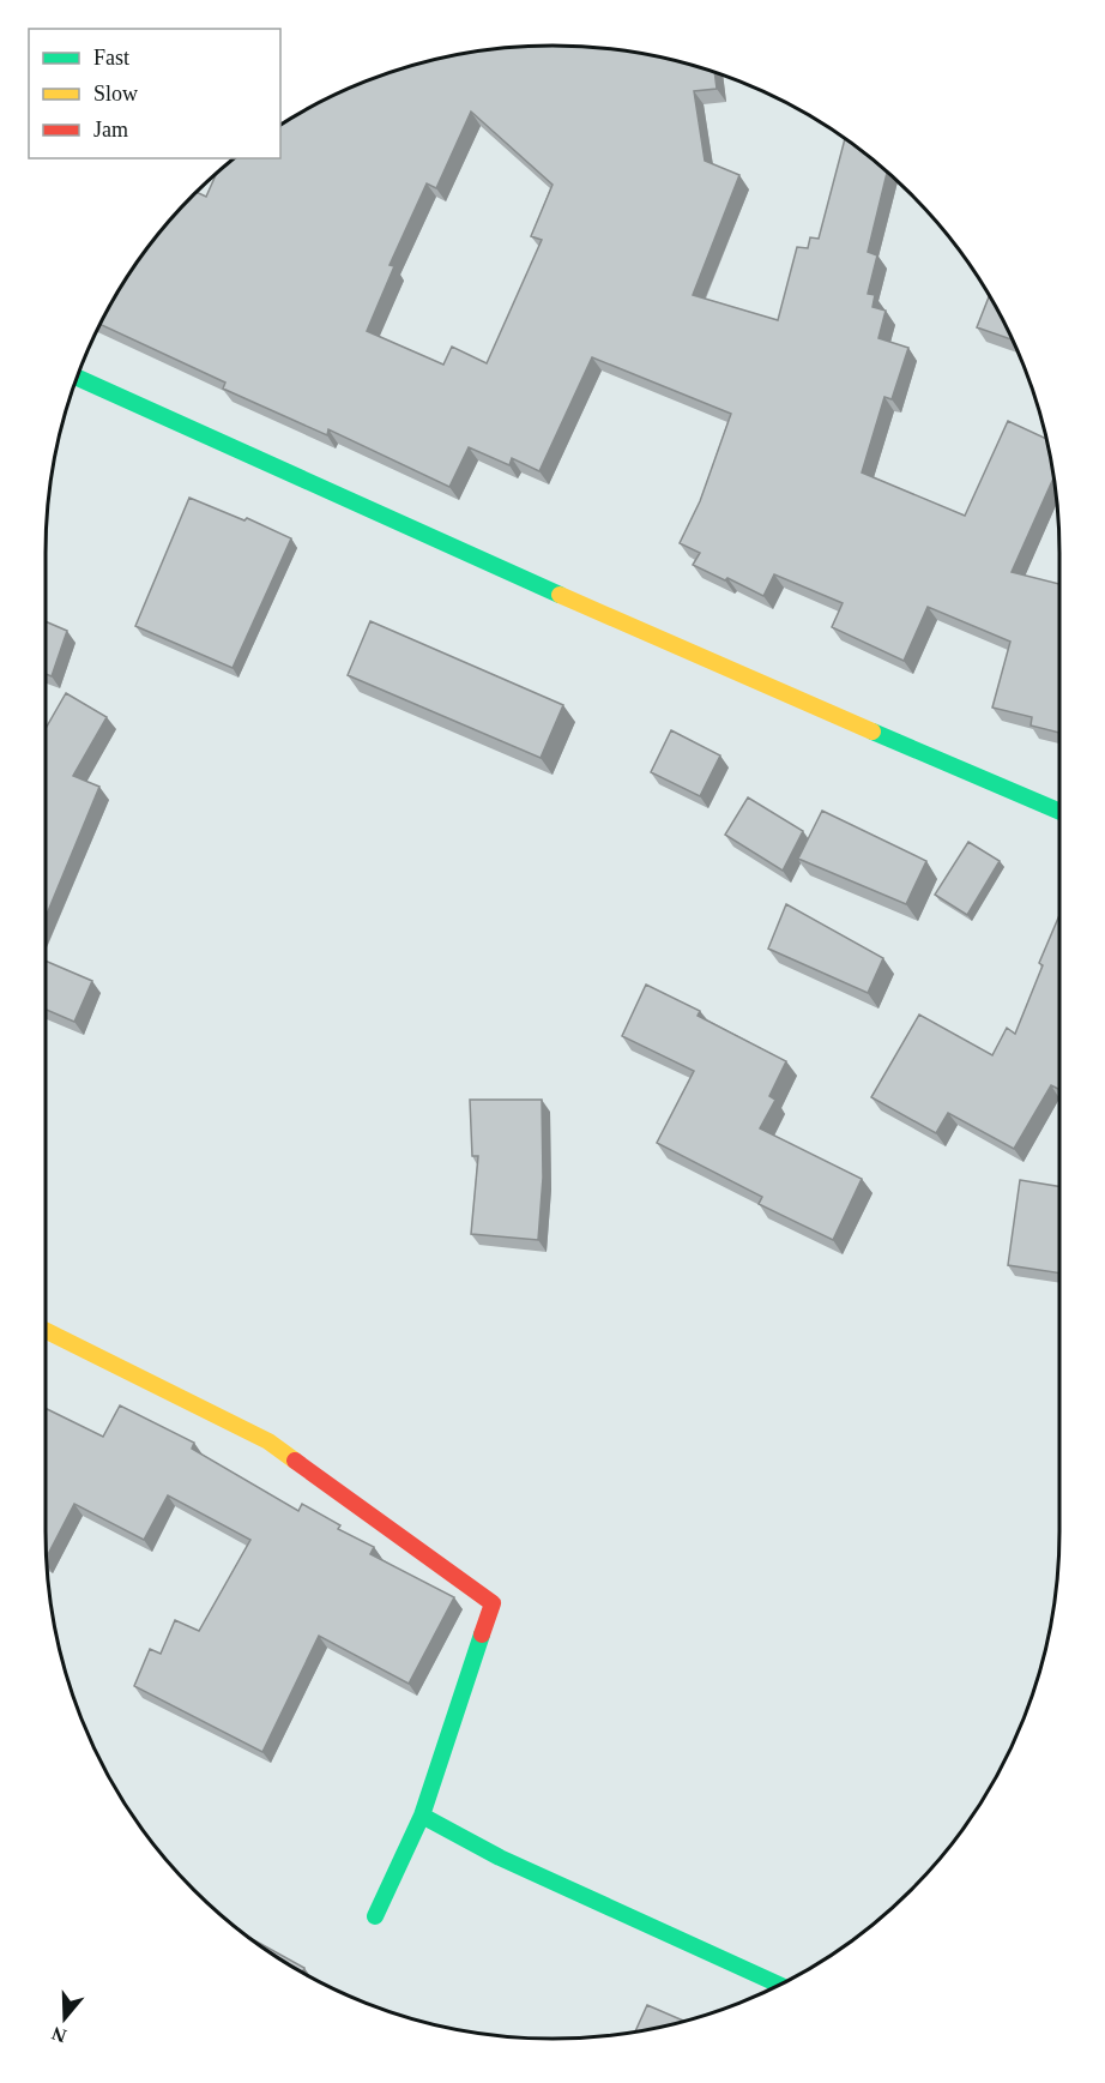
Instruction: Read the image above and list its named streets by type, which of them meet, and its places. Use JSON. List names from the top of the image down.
{
  "legend": ["Fast", "Slow", "Jam"],
  "north": "bottom"
}
